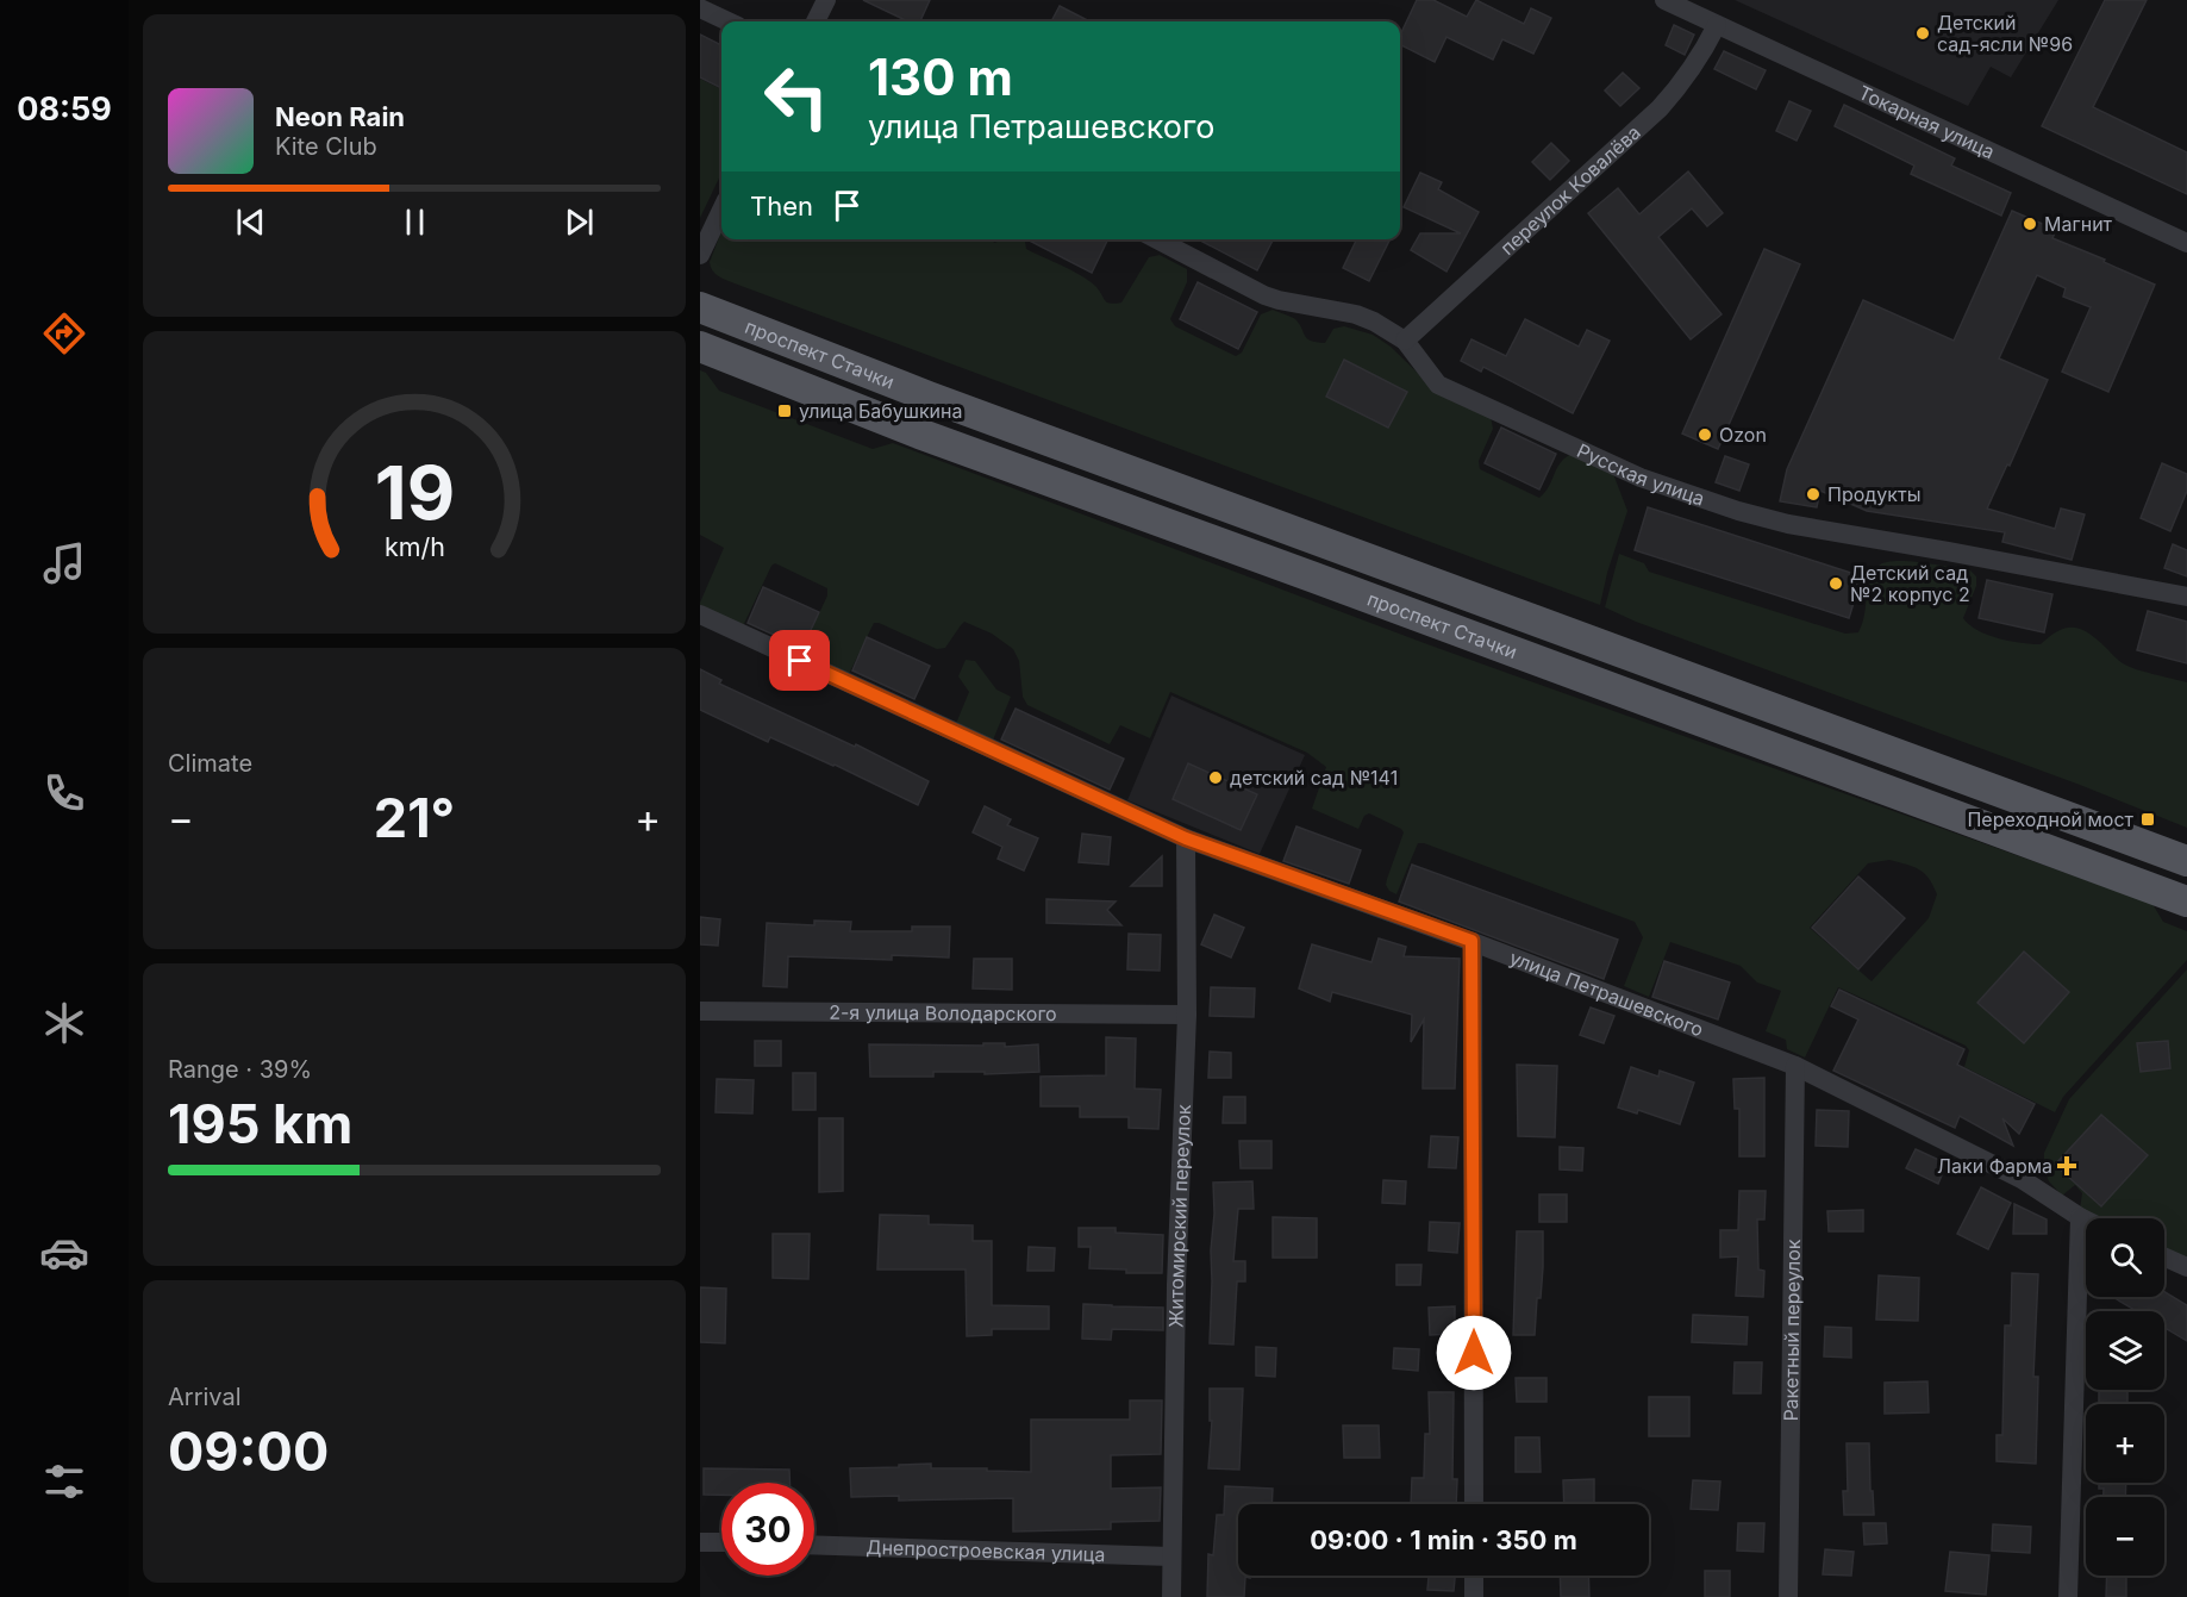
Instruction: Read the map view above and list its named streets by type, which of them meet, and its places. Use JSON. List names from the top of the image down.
{
  "streets": {
    "main road": ["проспект Стачки"],
    "street": [
      "Токарная улица",
      "переулок Ковалёва",
      "Русская улица",
      "улица Петрашевского",
      "2-я улица Володарского",
      "Житомирский переулок",
      "Ракетный переулок",
      "Днепростроевская улица"
    ]
  },
  "crossings": [
    ["Токарная улица", "переулок Ковалёва"],
    ["переулок Ковалёва", "Русская улица"],
    ["улица Петрашевского", "Житомирский переулок"],
    ["улица Петрашевского", "Ракетный переулок"],
    ["2-я улица Володарского", "Житомирский переулок"],
    ["Житомирский переулок", "Днепростроевская улица"]
  ],
  "places": {
    "other": [
      "Детский сад-ясли №96",
      "Магнит",
      "Ozon",
      "Продукты",
      "Детский сад №2 корпус 2",
      "детский сад №141"
    ],
    "transit": ["улица Бабушкина", "Переходной мост"],
    "health": ["Лаки Фарма"]
  },
  "page": {
    "tabs": "08:59",
    "turn": ["130 m", "улица Петрашевского"],
    "song": ["Neon Rain", "Kite Club"],
    "then": "Then",
    "tile": [
      "Climate",
      ["Range · 39%", "195 km"],
      ["Arrival", "09:00"]
    ],
    "heat": ["−", "21°", "+"],
    "map_buttons": ["+", "−"],
    "limit": "30",
    "trip": "09:00 · 1 min · 350 m",
    "gauge": ["19", "km/h"]
  }
}
